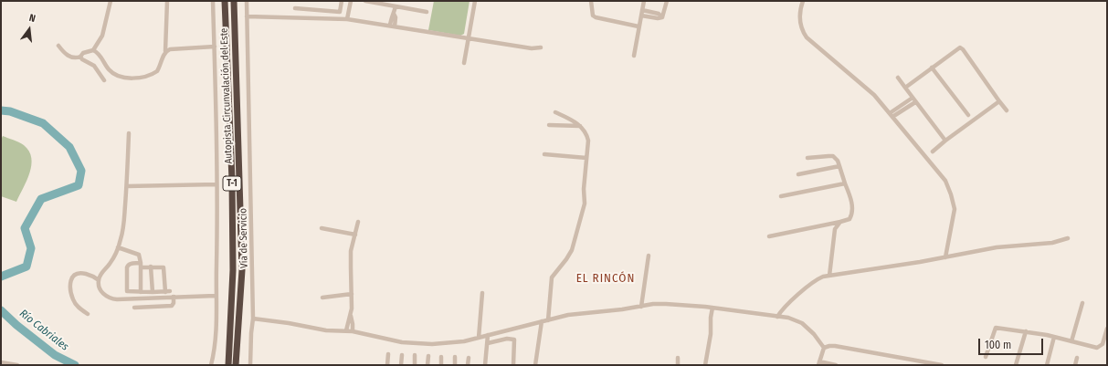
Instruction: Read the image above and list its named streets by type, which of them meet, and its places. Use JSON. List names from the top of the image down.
{
  "streets": {
    "highway": ["Autopista Circunvalación del Este", "T-1"],
    "street": ["Vía de Servicio"]
  },
  "districts": ["EL RINCÓN"],
  "water": ["Río Cabriales"],
  "scale_bar": "100 m",
  "north": "top"
}
